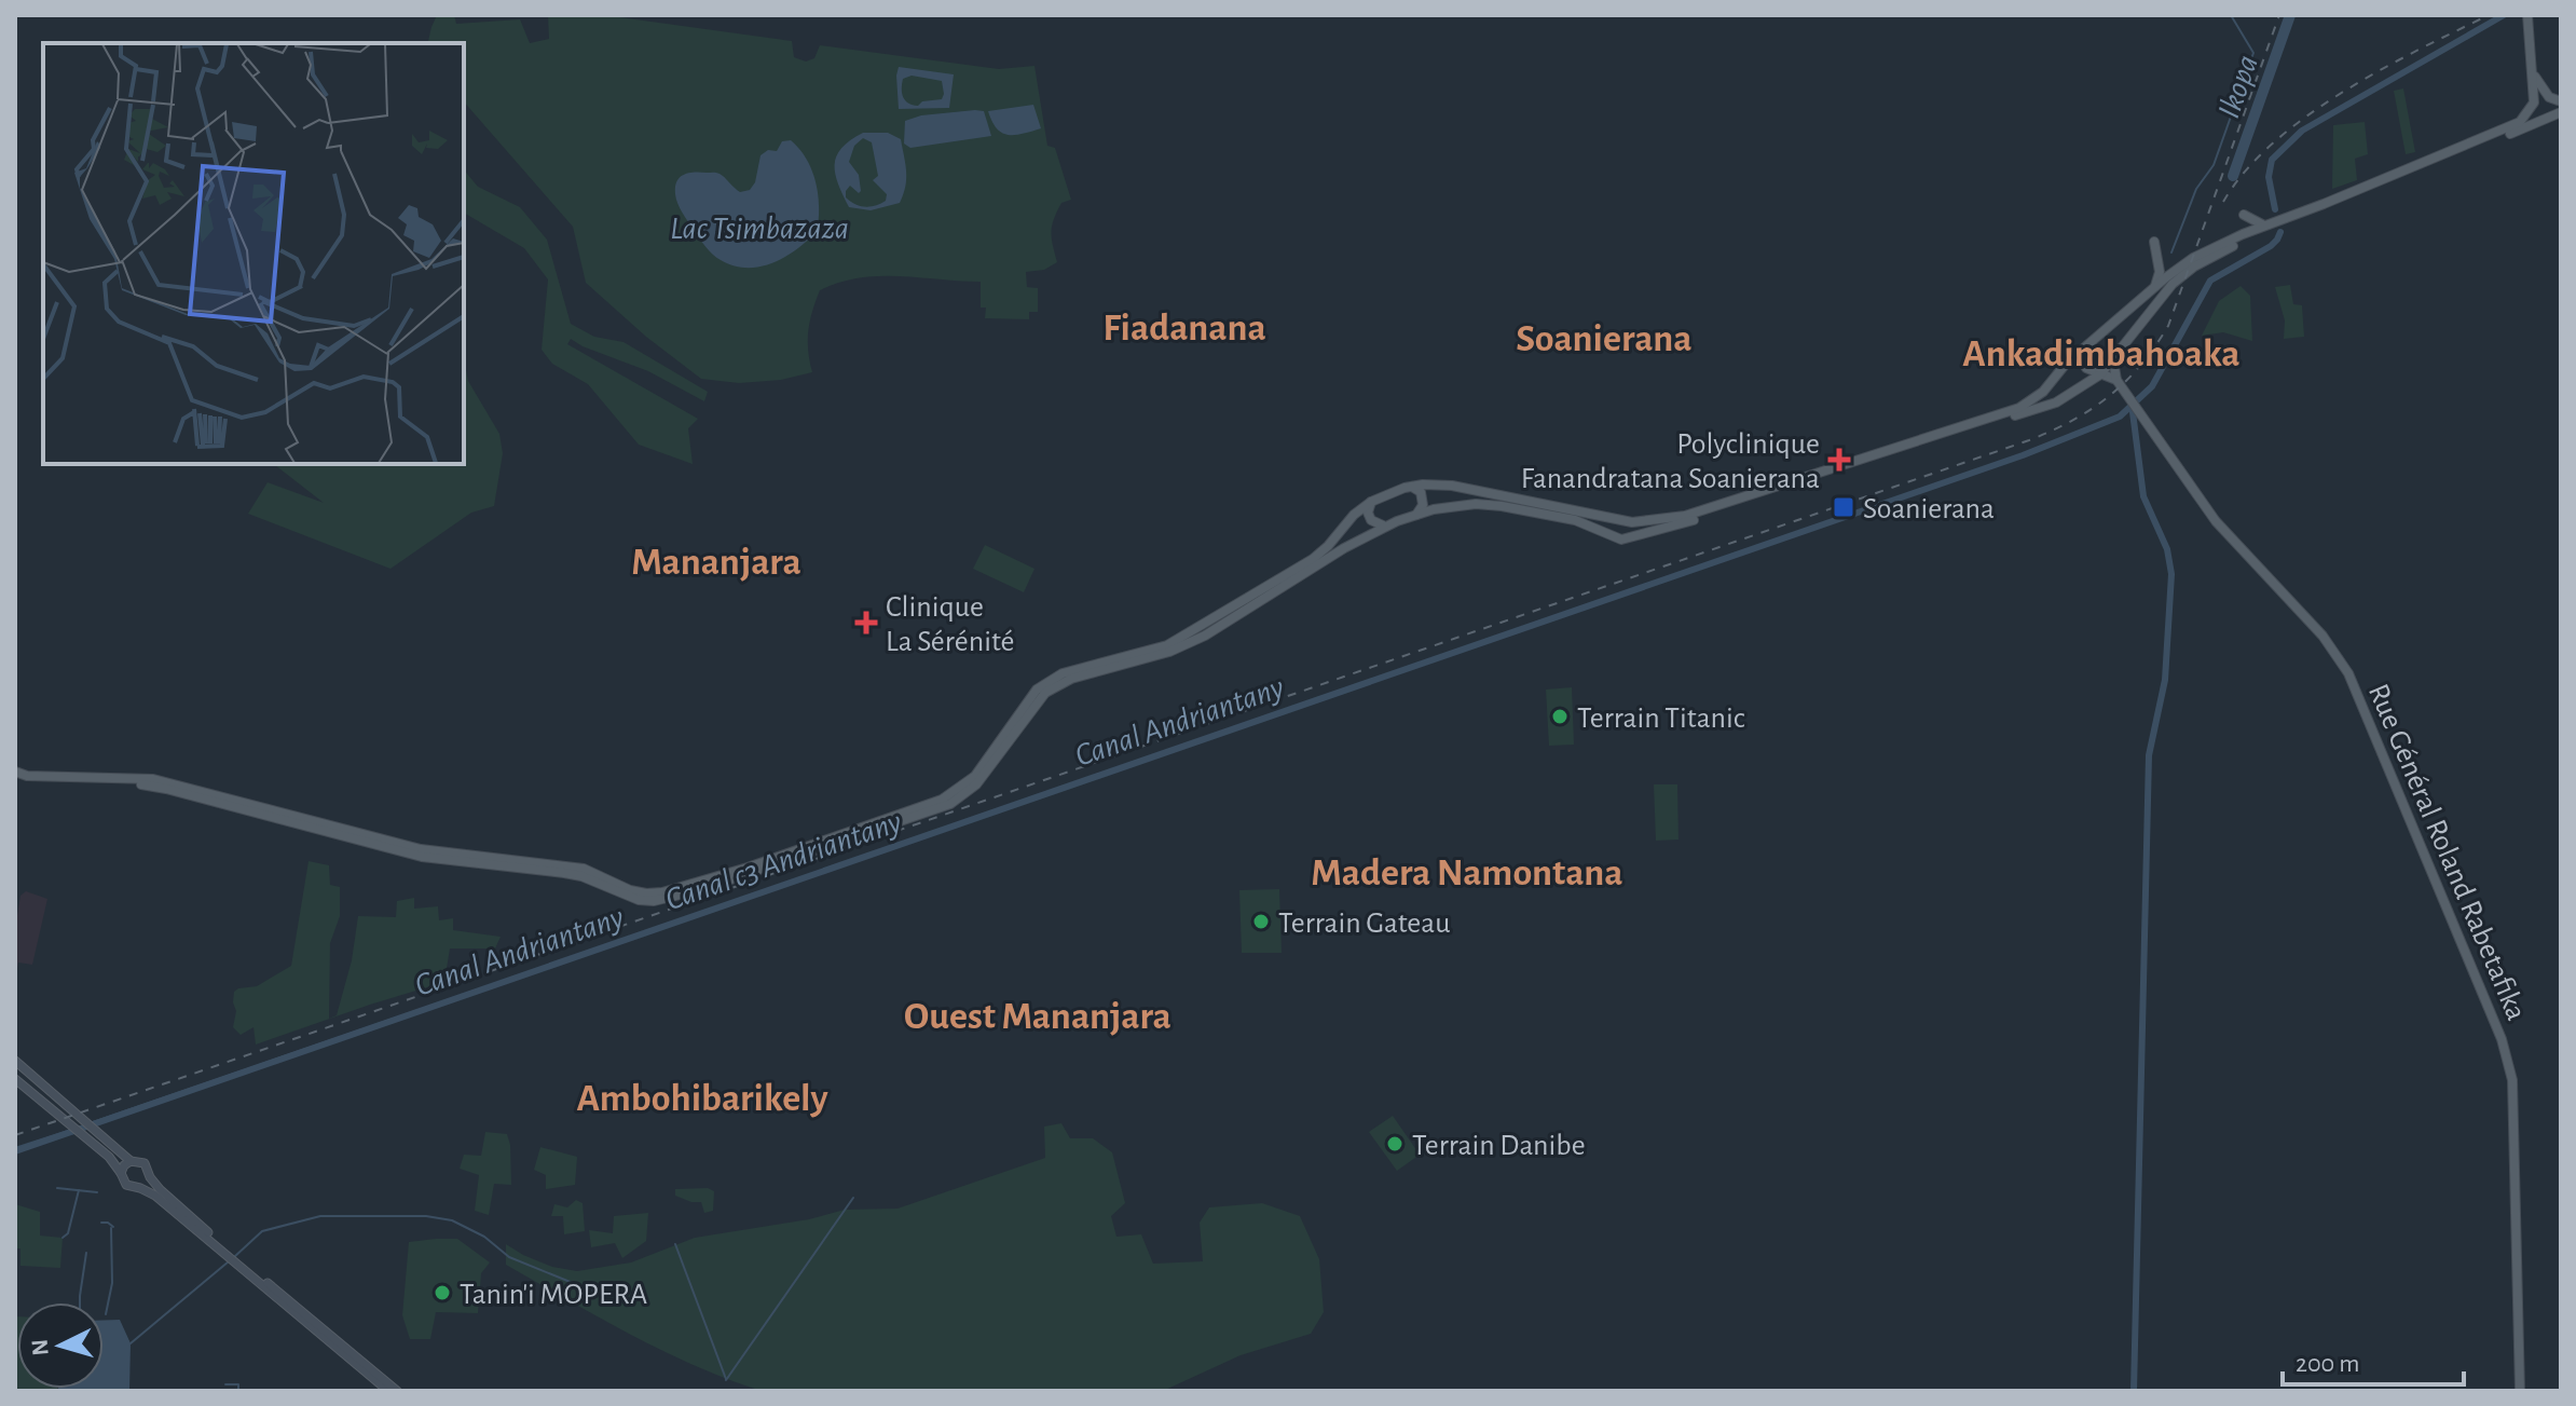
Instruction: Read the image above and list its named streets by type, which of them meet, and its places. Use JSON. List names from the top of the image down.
{
  "streets": {
    "main road": ["Rue Général Roland Rabetafika"]
  },
  "districts": [
    "Fiadanana",
    "Soanierana",
    "Ankadimbahoaka",
    "Mananjara",
    "Madera Namontana",
    "Ouest Mananjara",
    "Ambohibarikely"
  ],
  "water": [
    "Ikopa",
    "Lac Tsimbazaza",
    "Canal Andriantany",
    "Canal c3 Andriantany"
  ],
  "places": {
    "health": ["Polyclinique Fanandratana Soanierana", "Clinique La Sérénité"],
    "transit": ["Soanierana"],
    "other": [
      "Terrain Titanic",
      "Terrain Gateau",
      "Terrain Danibe",
      "Tanin'i MOPERA"
    ]
  },
  "scale_bar": "200 m",
  "north": "left"
}
